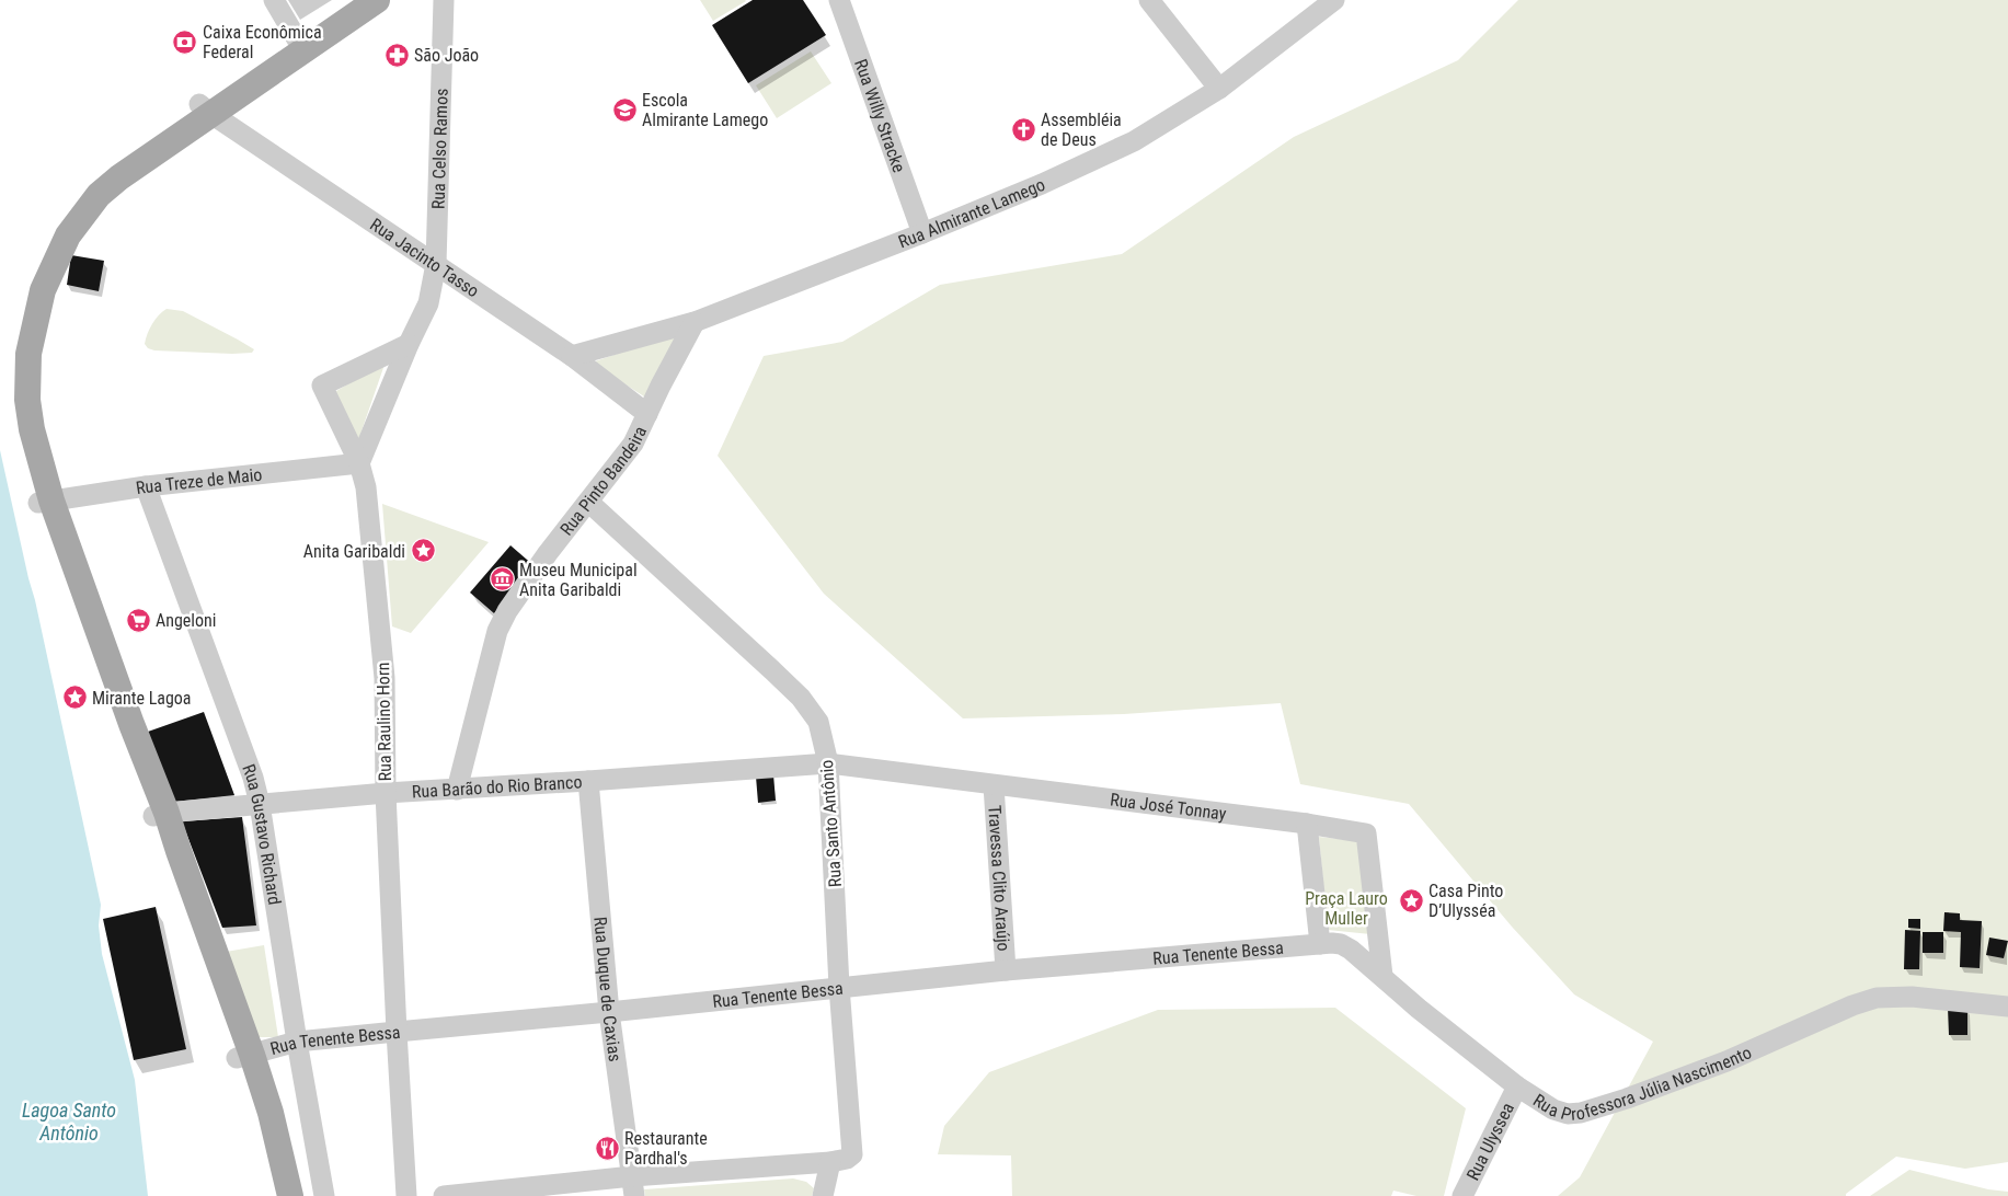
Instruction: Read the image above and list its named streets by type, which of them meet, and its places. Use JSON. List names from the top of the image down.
{
  "streets": {
    "street": [
      "Rua Willy Stracke",
      "Rua Celso Ramos",
      "Rua Almirante Lamego",
      "Rua Jacinto Tasso",
      "Rua Pinto Bandeira",
      "Rua Treze de Maio",
      "Rua Raulino Horn",
      "Rua Barão do Rio Branco",
      "Rua José Tonnay",
      "Rua Santo Antônio",
      "Rua Gustavo Richard",
      "Travessa Clito Araújo",
      "Rua Tenente Bessa",
      "Rua Duque de Caxias",
      "Rua Professora Júlia Nascimento",
      "Rua Ulyssea"
    ]
  },
  "crossings": [
    ["Rua Willy Stracke", "Rua Almirante Lamego"],
    ["Rua Celso Ramos", "Rua Jacinto Tasso"],
    ["Rua Almirante Lamego", "Rua Jacinto Tasso"],
    ["Rua Almirante Lamego", "Rua Pinto Bandeira"],
    ["Rua Jacinto Tasso", "Rua Pinto Bandeira"],
    ["Rua Pinto Bandeira", "Rua Barão do Rio Branco"],
    ["Rua Pinto Bandeira", "Rua Santo Antônio"],
    ["Rua Treze de Maio", "Rua Raulino Horn"],
    ["Rua Treze de Maio", "Rua Gustavo Richard"],
    ["Rua Raulino Horn", "Rua Barão do Rio Branco"],
    ["Rua Raulino Horn", "Rua Tenente Bessa"],
    ["Rua Barão do Rio Branco", "Rua José Tonnay"],
    ["Rua Barão do Rio Branco", "Rua Santo Antônio"],
    ["Rua Barão do Rio Branco", "Rua Gustavo Richard"],
    ["Rua Barão do Rio Branco", "Rua Duque de Caxias"],
    ["Rua José Tonnay", "Rua Santo Antônio"],
    ["Rua José Tonnay", "Travessa Clito Araújo"],
    ["Rua José Tonnay", "Rua Professora Júlia Nascimento"],
    ["Rua Santo Antônio", "Rua Tenente Bessa"],
    ["Rua Gustavo Richard", "Rua Tenente Bessa"],
    ["Travessa Clito Araújo", "Rua Tenente Bessa"],
    ["Rua Tenente Bessa", "Rua Duque de Caxias"],
    ["Rua Tenente Bessa", "Rua Professora Júlia Nascimento"],
    ["Rua Professora Júlia Nascimento", "Rua Ulyssea"]
  ],
  "water": ["Lagoa Santo Antônio"],
  "parks": ["Praça Lauro Muller"],
  "places": {
    "bank": ["Caixa Econômica Federal"],
    "pharmacy": ["São João"],
    "school or university": ["Escola Almirante Lamego"],
    "church": ["Assembléia de Deus"],
    "place": ["Anita Garibaldi", "Mirante Lagoa", "Casa Pinto D’Ulysséa"],
    "museum": ["Museu Municipal Anita Garibaldi"],
    "supermarket": ["Angeloni"],
    "restaurant": ["Restaurante Pardhal's"]
  }
}
